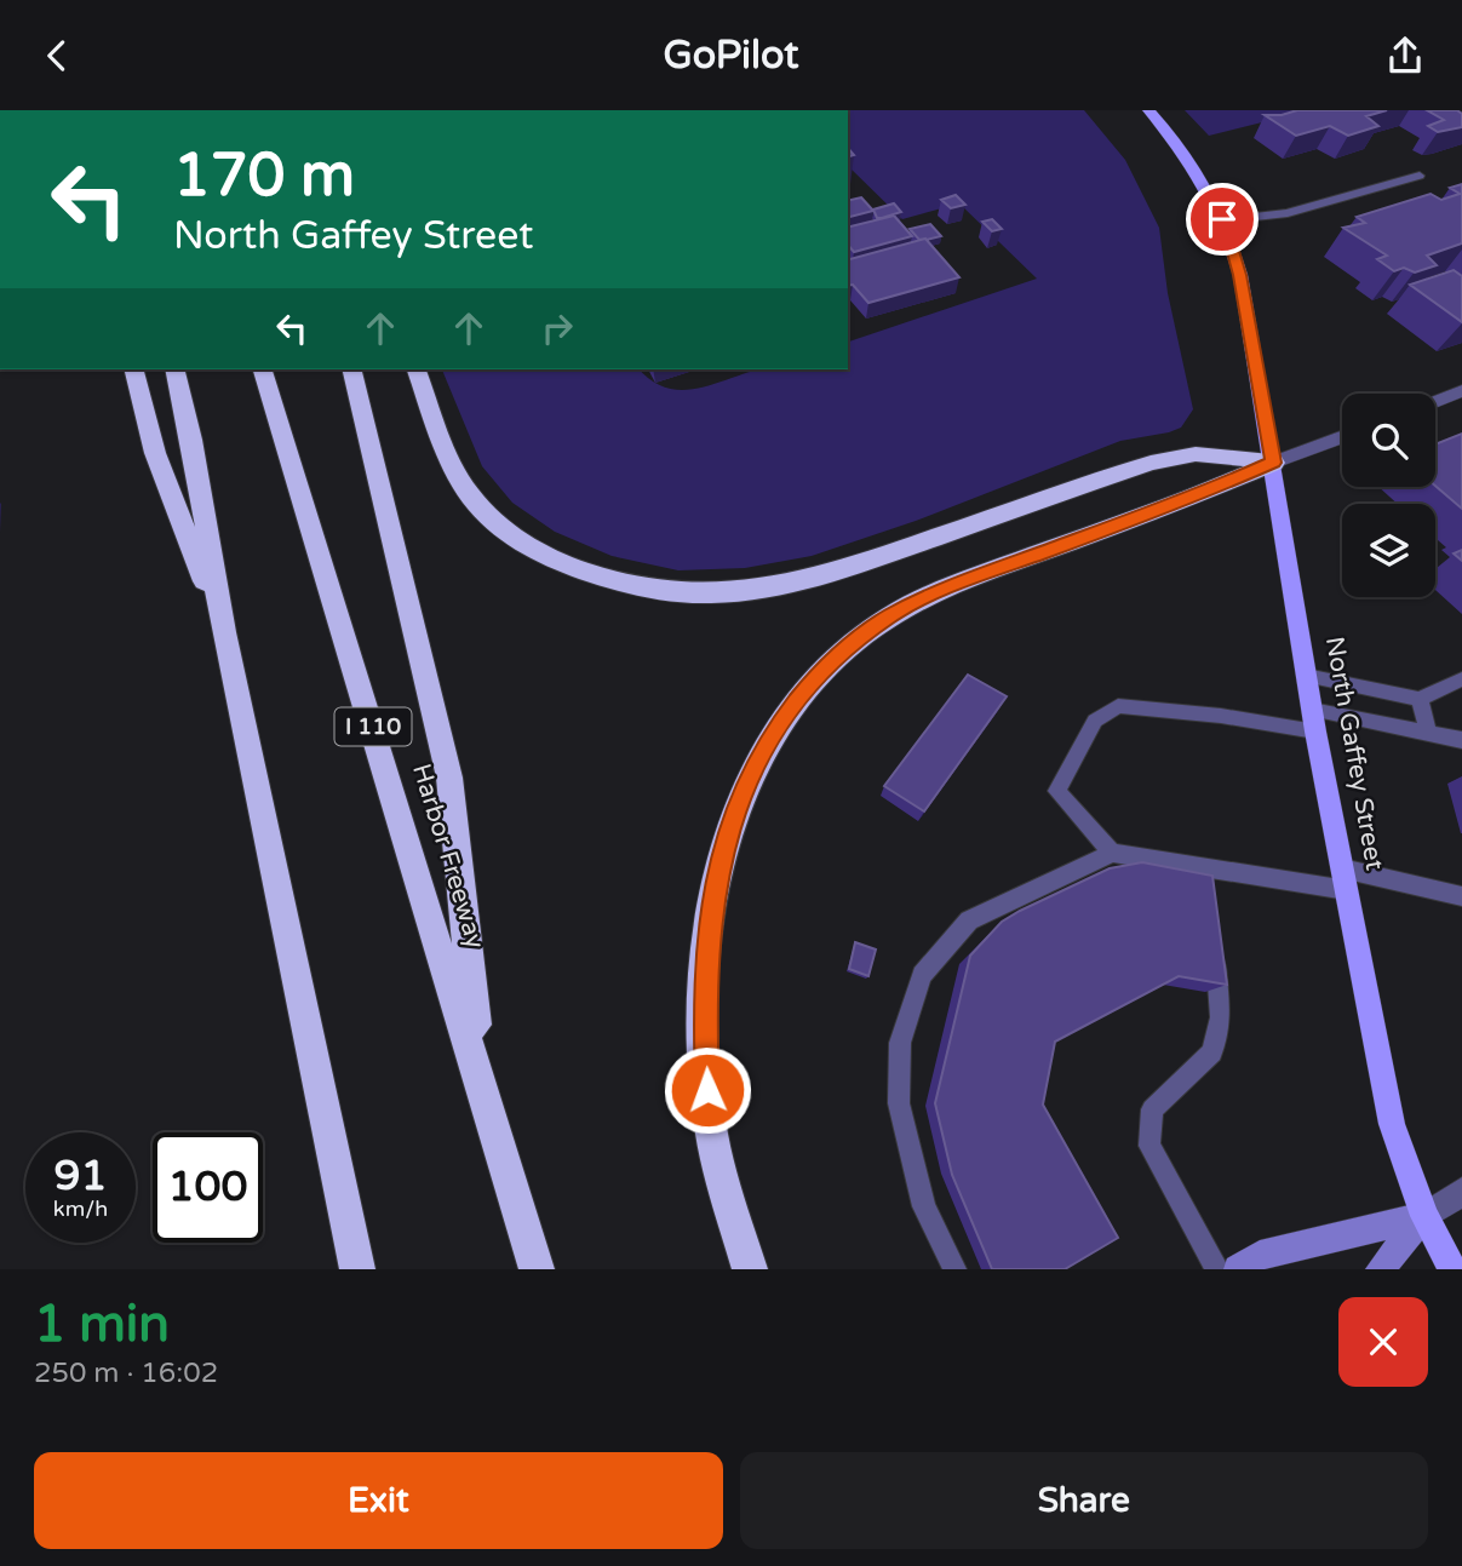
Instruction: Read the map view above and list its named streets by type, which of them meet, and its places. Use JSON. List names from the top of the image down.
{
  "streets": {
    "highway": ["I 110", "Harbor Freeway"],
    "main road": ["North Gaffey Street"]
  },
  "page": {
    "header": "GoPilot",
    "turn": ["170 m", "North Gaffey Street"],
    "speed": "91 km/h",
    "limit": "100",
    "heading": ["1 min", "250 m · 16:02"],
    "buttons": ["Exit", "Share"]
  }
}
